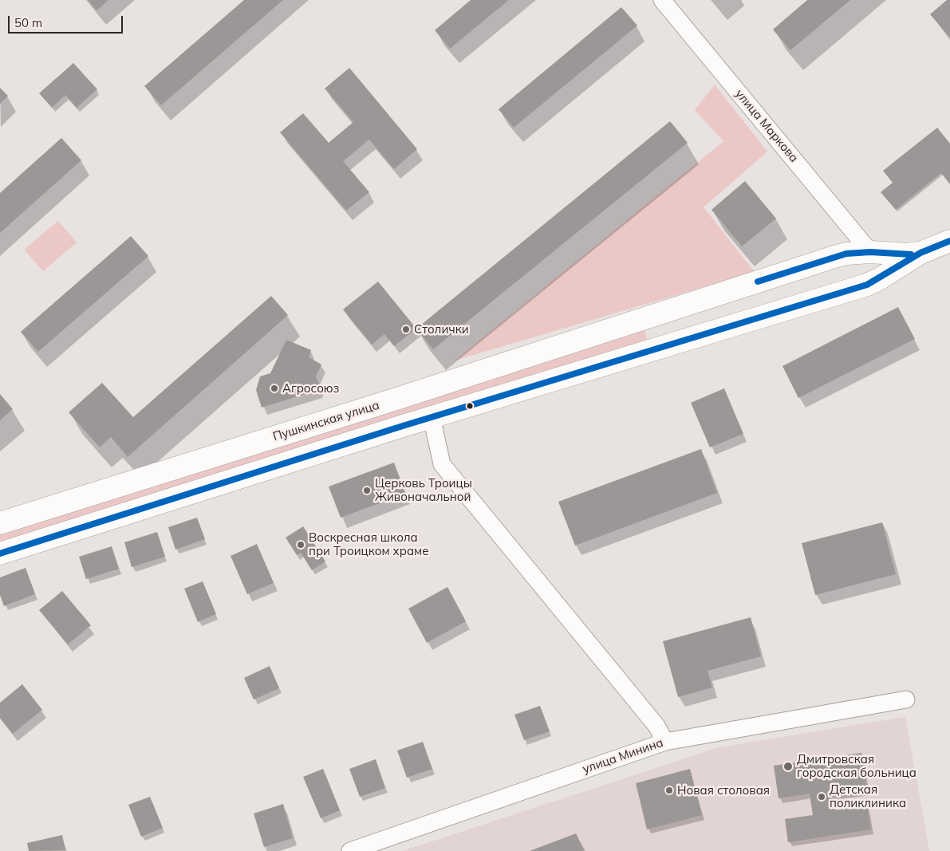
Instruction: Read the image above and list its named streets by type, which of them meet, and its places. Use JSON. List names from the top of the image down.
{
  "streets": {
    "main road": ["Пушкинская улица"],
    "street": ["улица Маркова", "улица Минина"]
  },
  "crossings": [
    ["улица Маркова", "Пушкинская улица"]
  ],
  "places": [
    "Столички",
    "Агросоюз",
    "Церковь Троицы Живоначальной",
    "Воскресная школа при Троицком храме",
    "Дмитровская городская больница",
    "Новая столовая",
    "Детская поликлиника"
  ],
  "scale_bar": "50 m"
}
